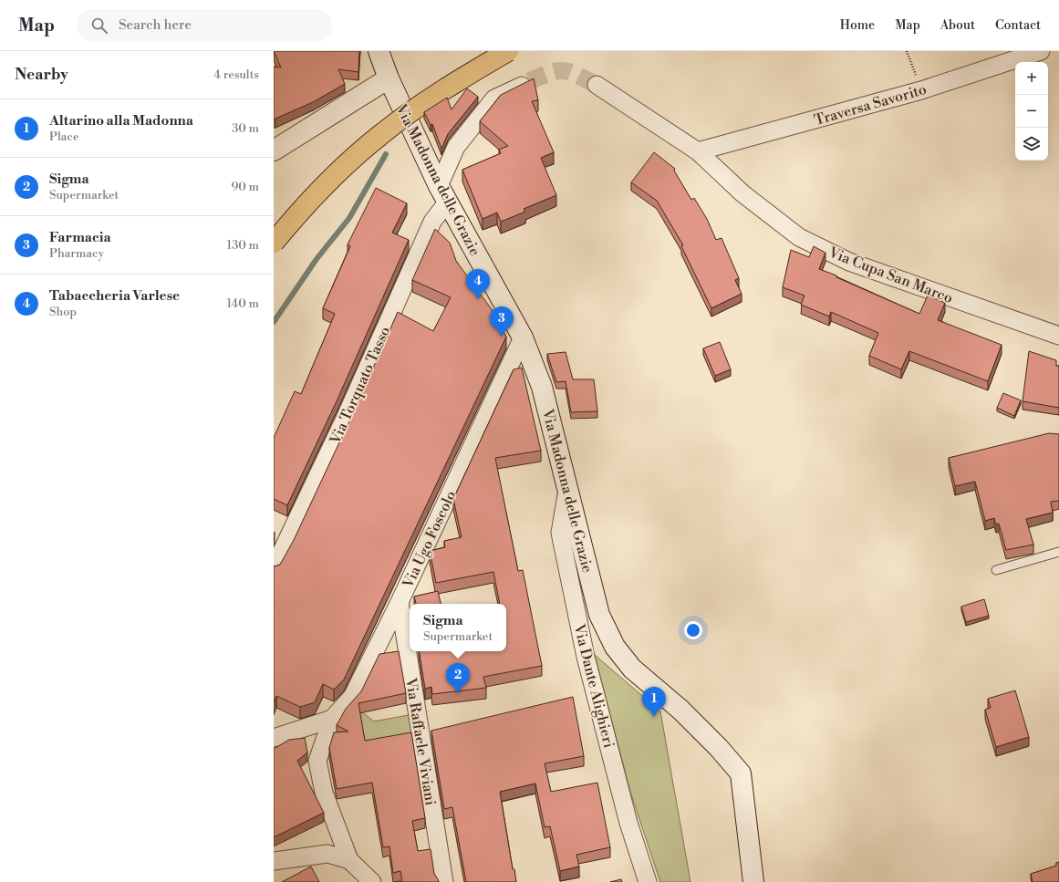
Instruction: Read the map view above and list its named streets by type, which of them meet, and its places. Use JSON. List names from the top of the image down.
{
  "streets": {
    "main road": ["Via Madonna delle Grazie"],
    "street": [
      "Traversa Savorito",
      "Via Cupa San Marco",
      "Via Torquato Tasso",
      "Via Ugo Foscolo",
      "Via Dante Alighieri",
      "Via Raffaele Viviani"
    ]
  },
  "crossings": [
    ["Traversa Savorito", "Via Cupa San Marco"],
    ["Via Madonna delle Grazie", "Via Torquato Tasso"],
    ["Via Madonna delle Grazie", "Via Ugo Foscolo"],
    ["Via Madonna delle Grazie", "Via Dante Alighieri"],
    ["Via Ugo Foscolo", "Via Raffaele Viviani"]
  ],
  "page": {
    "header": "Map",
    "search": "Search here",
    "nav": [
      "Home",
      "Map",
      "About",
      "Contact"
    ],
    "heading": ["Nearby", "4 results"],
    "map_buttons": ["+", "−"],
    "list": [
      {
        "mark": "1",
        "name": "Altarino alla Madonna",
        "note": "Place",
        "value": "30 m"
      },
      {
        "mark": "2",
        "name": "Sigma",
        "note": "Supermarket",
        "value": "90 m"
      },
      {
        "mark": "3",
        "name": "Farmacia",
        "note": "Pharmacy",
        "value": "130 m"
      },
      {
        "mark": "4",
        "name": "Tabaccheria Varlese",
        "note": "Shop",
        "value": "140 m"
      }
    ],
    "pins": [
      "4",
      "3",
      "2",
      "1"
    ],
    "popup": ["Sigma", "Supermarket"]
  }
}
